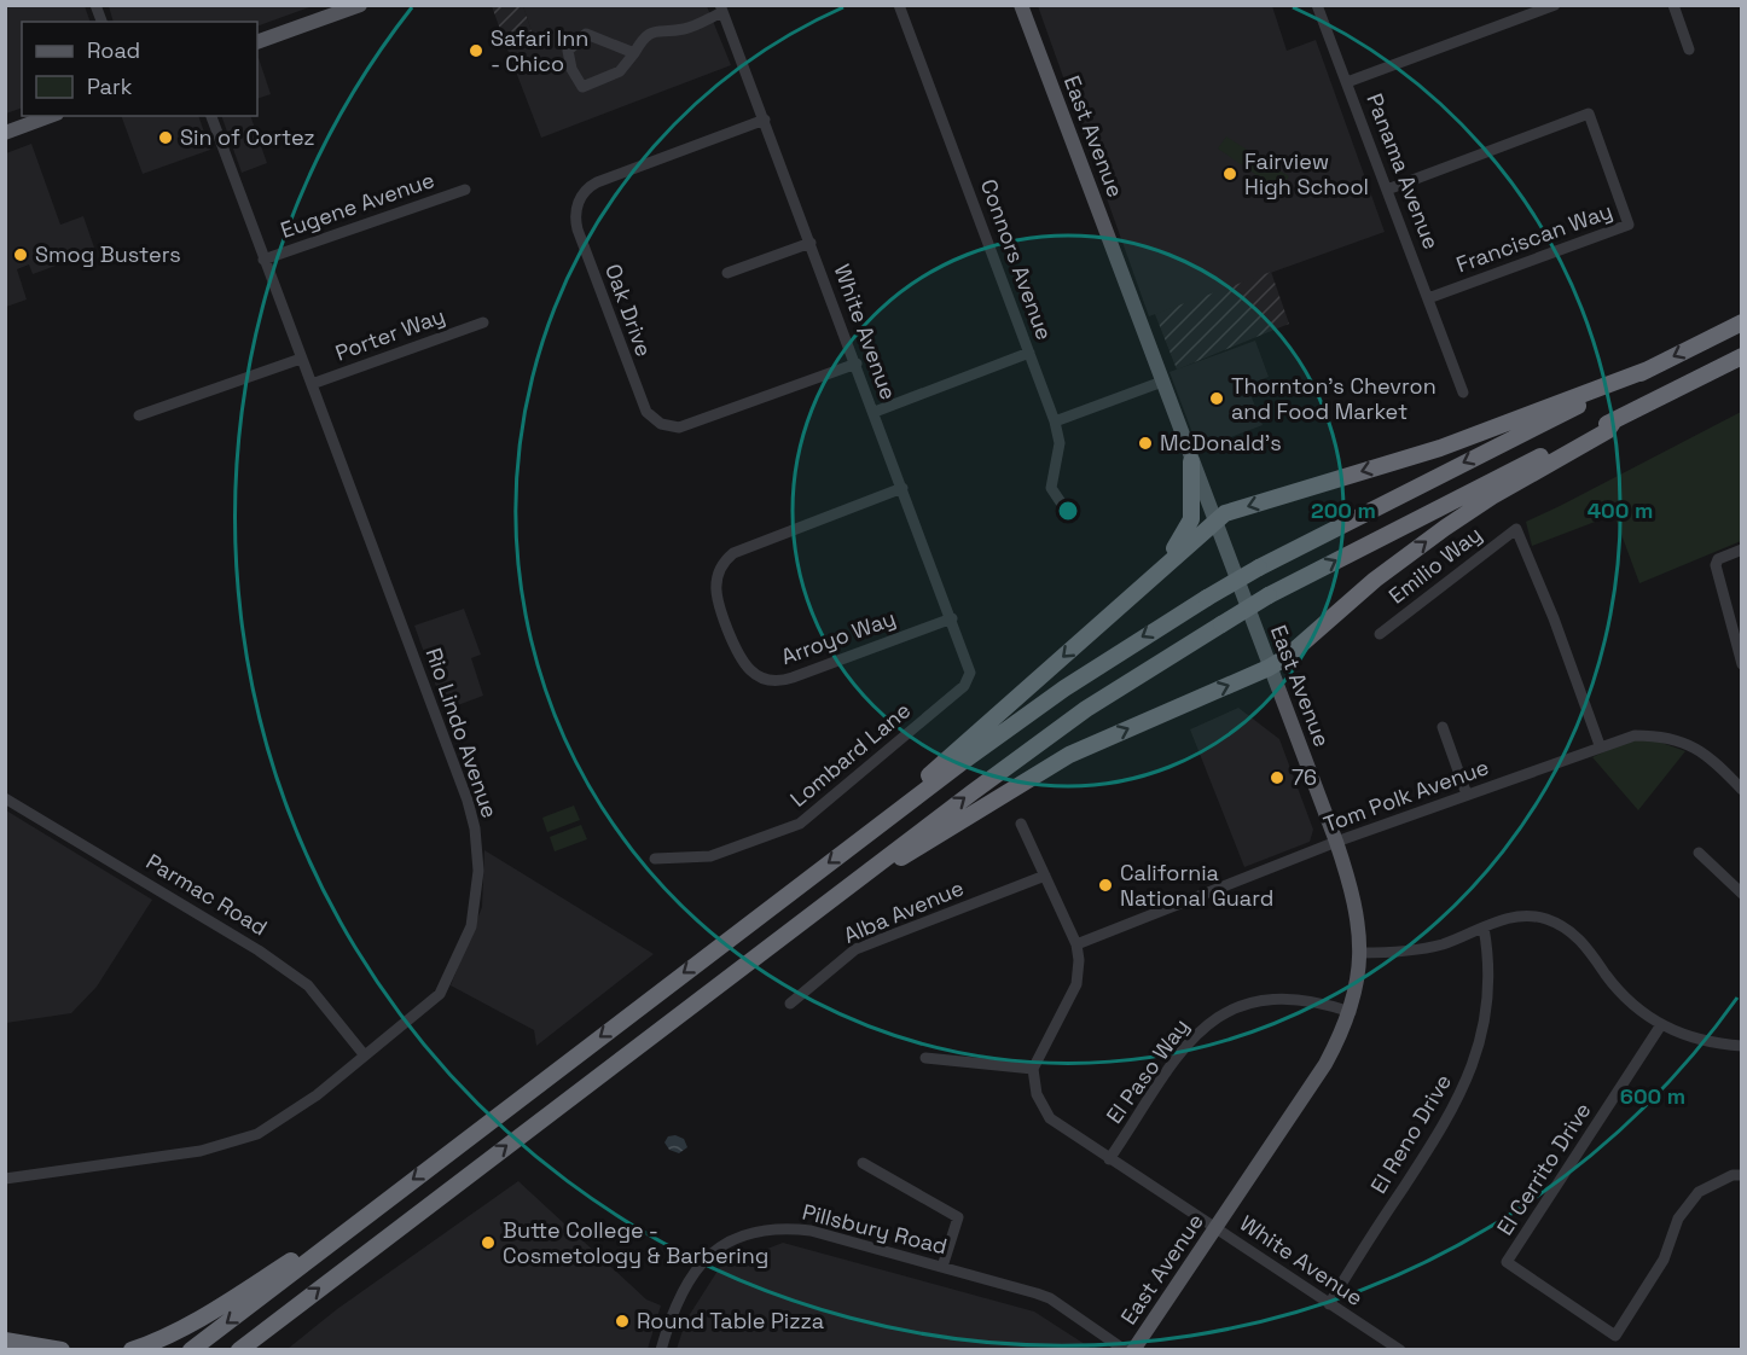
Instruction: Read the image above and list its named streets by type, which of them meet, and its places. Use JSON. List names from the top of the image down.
{
  "streets": {
    "main road": ["East Avenue"],
    "street": [
      "Panama Avenue",
      "Eugene Avenue",
      "Franciscan Way",
      "Connors Avenue",
      "Oak Drive",
      "White Avenue",
      "Porter Way",
      "Emilio Way",
      "Arroyo Way",
      "Rio Lindo Avenue",
      "Lombard Lane",
      "Tom Polk Avenue",
      "Parmac Road",
      "Alba Avenue",
      "El Paso Way",
      "El Reno Drive",
      "El Cerrito Drive",
      "Pillsbury Road"
    ]
  },
  "crossings": [
    ["East Avenue", "White Avenue"],
    ["East Avenue", "Tom Polk Avenue"],
    ["East Avenue", "El Paso Way"],
    ["Panama Avenue", "Franciscan Way"],
    ["Eugene Avenue", "Rio Lindo Avenue"],
    ["Oak Drive", "White Avenue"],
    ["White Avenue", "Arroyo Way"],
    ["White Avenue", "Lombard Lane"],
    ["White Avenue", "El Paso Way"],
    ["White Avenue", "El Reno Drive"],
    ["Porter Way", "Rio Lindo Avenue"],
    ["Emilio Way", "Tom Polk Avenue"],
    ["Rio Lindo Avenue", "Parmac Road"]
  ],
  "places": [
    "Safari Inn - Chico",
    "Sin of Cortez",
    "Fairview High School",
    "Smog Busters",
    "Thornton's Chevron and Food Market",
    "McDonald's",
    "76",
    "California National Guard",
    "Butte College - Cosmetology & Barbering",
    "Round Table Pizza"
  ],
  "legend": ["Road", "Park"],
  "rings": ["200 m", "400 m", "600 m"]
}
